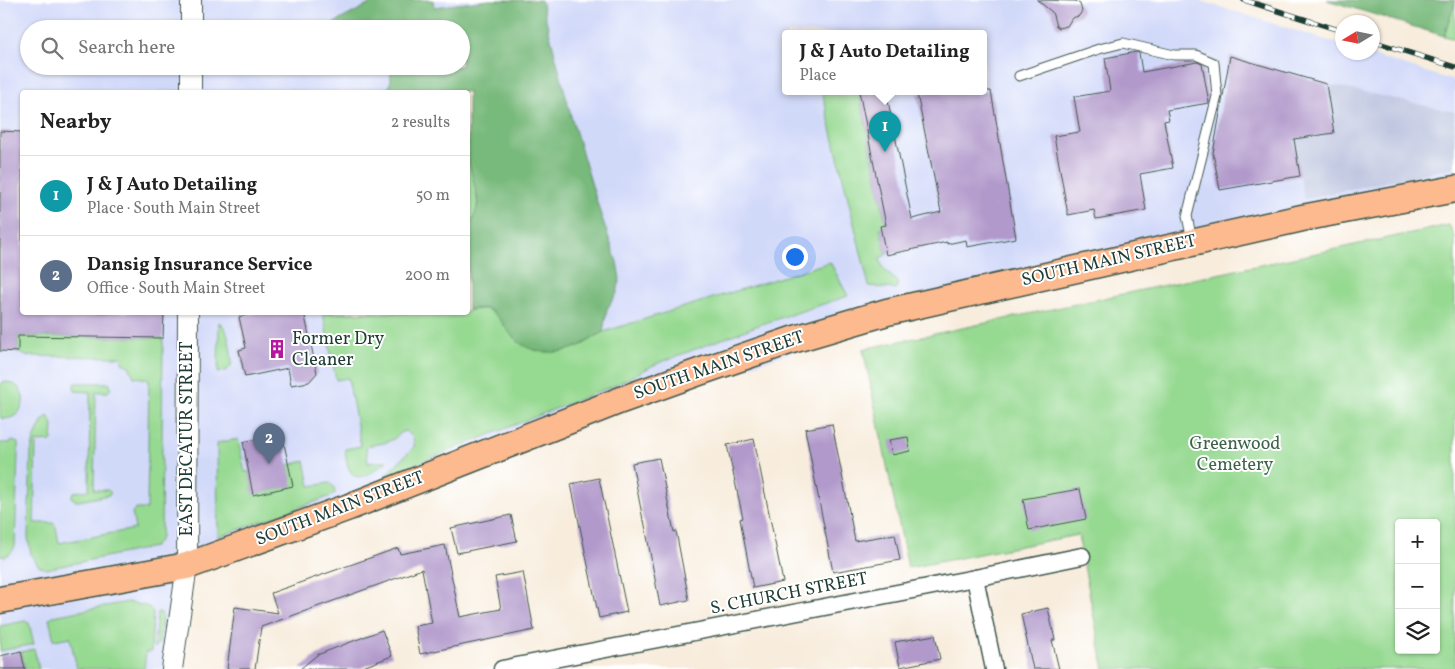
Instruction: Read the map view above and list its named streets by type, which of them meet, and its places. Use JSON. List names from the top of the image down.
{
  "streets": {
    "main road": ["SOUTH MAIN STREET"],
    "street": ["EAST DECATUR STREET", "S. CHURCH STREET"]
  },
  "crossings": [
    ["SOUTH MAIN STREET", "EAST DECATUR STREET"]
  ],
  "parks": ["Greenwood Cemetery"],
  "places": {
    "building": ["Former Dry Cleaner"]
  },
  "north": "left",
  "page": {
    "search": "Search here",
    "popup": ["J & J Auto Detailing", "Place"],
    "heading": ["Nearby", "2 results"],
    "pins": ["1", "2"],
    "list": [
      {
        "mark": "1",
        "name": "J & J Auto Detailing",
        "note": "Place · South Main Street",
        "value": "50 m"
      },
      {
        "mark": "2",
        "name": "Dansig Insurance Service",
        "note": "Office · South Main Street",
        "value": "200 m"
      }
    ],
    "map_buttons": ["+", "−"]
  }
}
